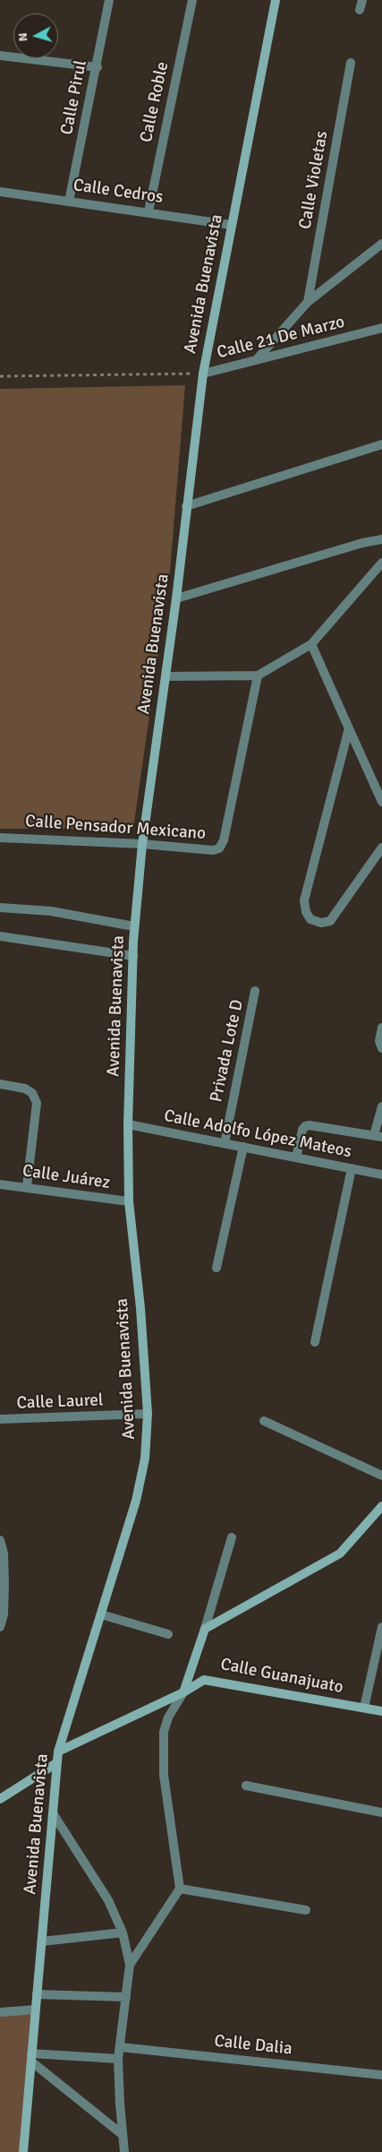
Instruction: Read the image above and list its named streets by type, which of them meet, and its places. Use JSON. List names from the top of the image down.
{
  "streets": {
    "street": [
      "Calle Pirul",
      "Calle Roble",
      "Calle Violetas",
      "Calle Cedros",
      "Avenida Buenavista",
      "Calle 21 De Marzo",
      "Calle Pensador Mexicano",
      "Privada Lote D",
      "Calle Adolfo López Mateos",
      "Calle Juárez",
      "Calle Laurel",
      "Calle Guanajuato",
      "Calle Dalia"
    ]
  },
  "crossings": [
    ["Calle Pirul", "Calle Cedros"],
    ["Calle Roble", "Calle Cedros"],
    ["Calle Cedros", "Avenida Buenavista"],
    ["Avenida Buenavista", "Calle 21 De Marzo"],
    ["Avenida Buenavista", "Calle Pensador Mexicano"],
    ["Avenida Buenavista", "Calle Adolfo López Mateos"],
    ["Avenida Buenavista", "Calle Juárez"],
    ["Avenida Buenavista", "Calle Laurel"],
    ["Avenida Buenavista", "Calle Guanajuato"],
    ["Privada Lote D", "Calle Adolfo López Mateos"]
  ],
  "north": "left"
}
